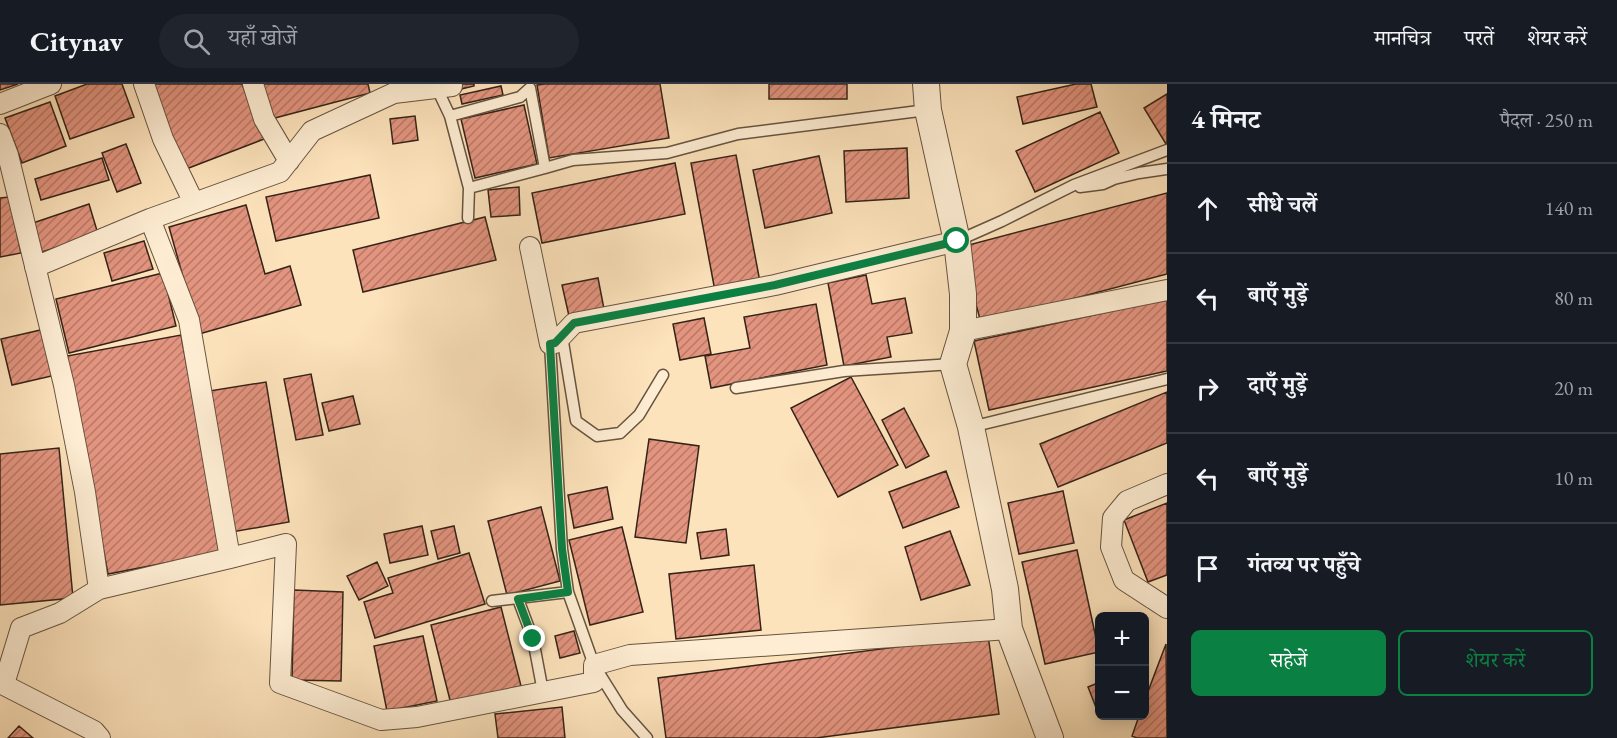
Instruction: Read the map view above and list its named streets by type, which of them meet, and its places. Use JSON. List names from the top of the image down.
{
  "page": {
    "header": "Citynav",
    "search": "यहाँ खोजें",
    "nav": ["मानचित्र", "परतें", "शेयर करें"],
    "heading": ["4 मिनट", "पैदल · 250 m"],
    "list": [
      ["सीधे चलें", "140 m"],
      ["बाएँ मुड़ें", "80 m"],
      ["दाएँ मुड़ें", "20 m"],
      ["बाएँ मुड़ें", "10 m"],
      "गंतव्य पर पहुँचे"
    ],
    "map_buttons": ["+", "−"],
    "buttons": ["सहेजें", "शेयर करें"]
  }
}
